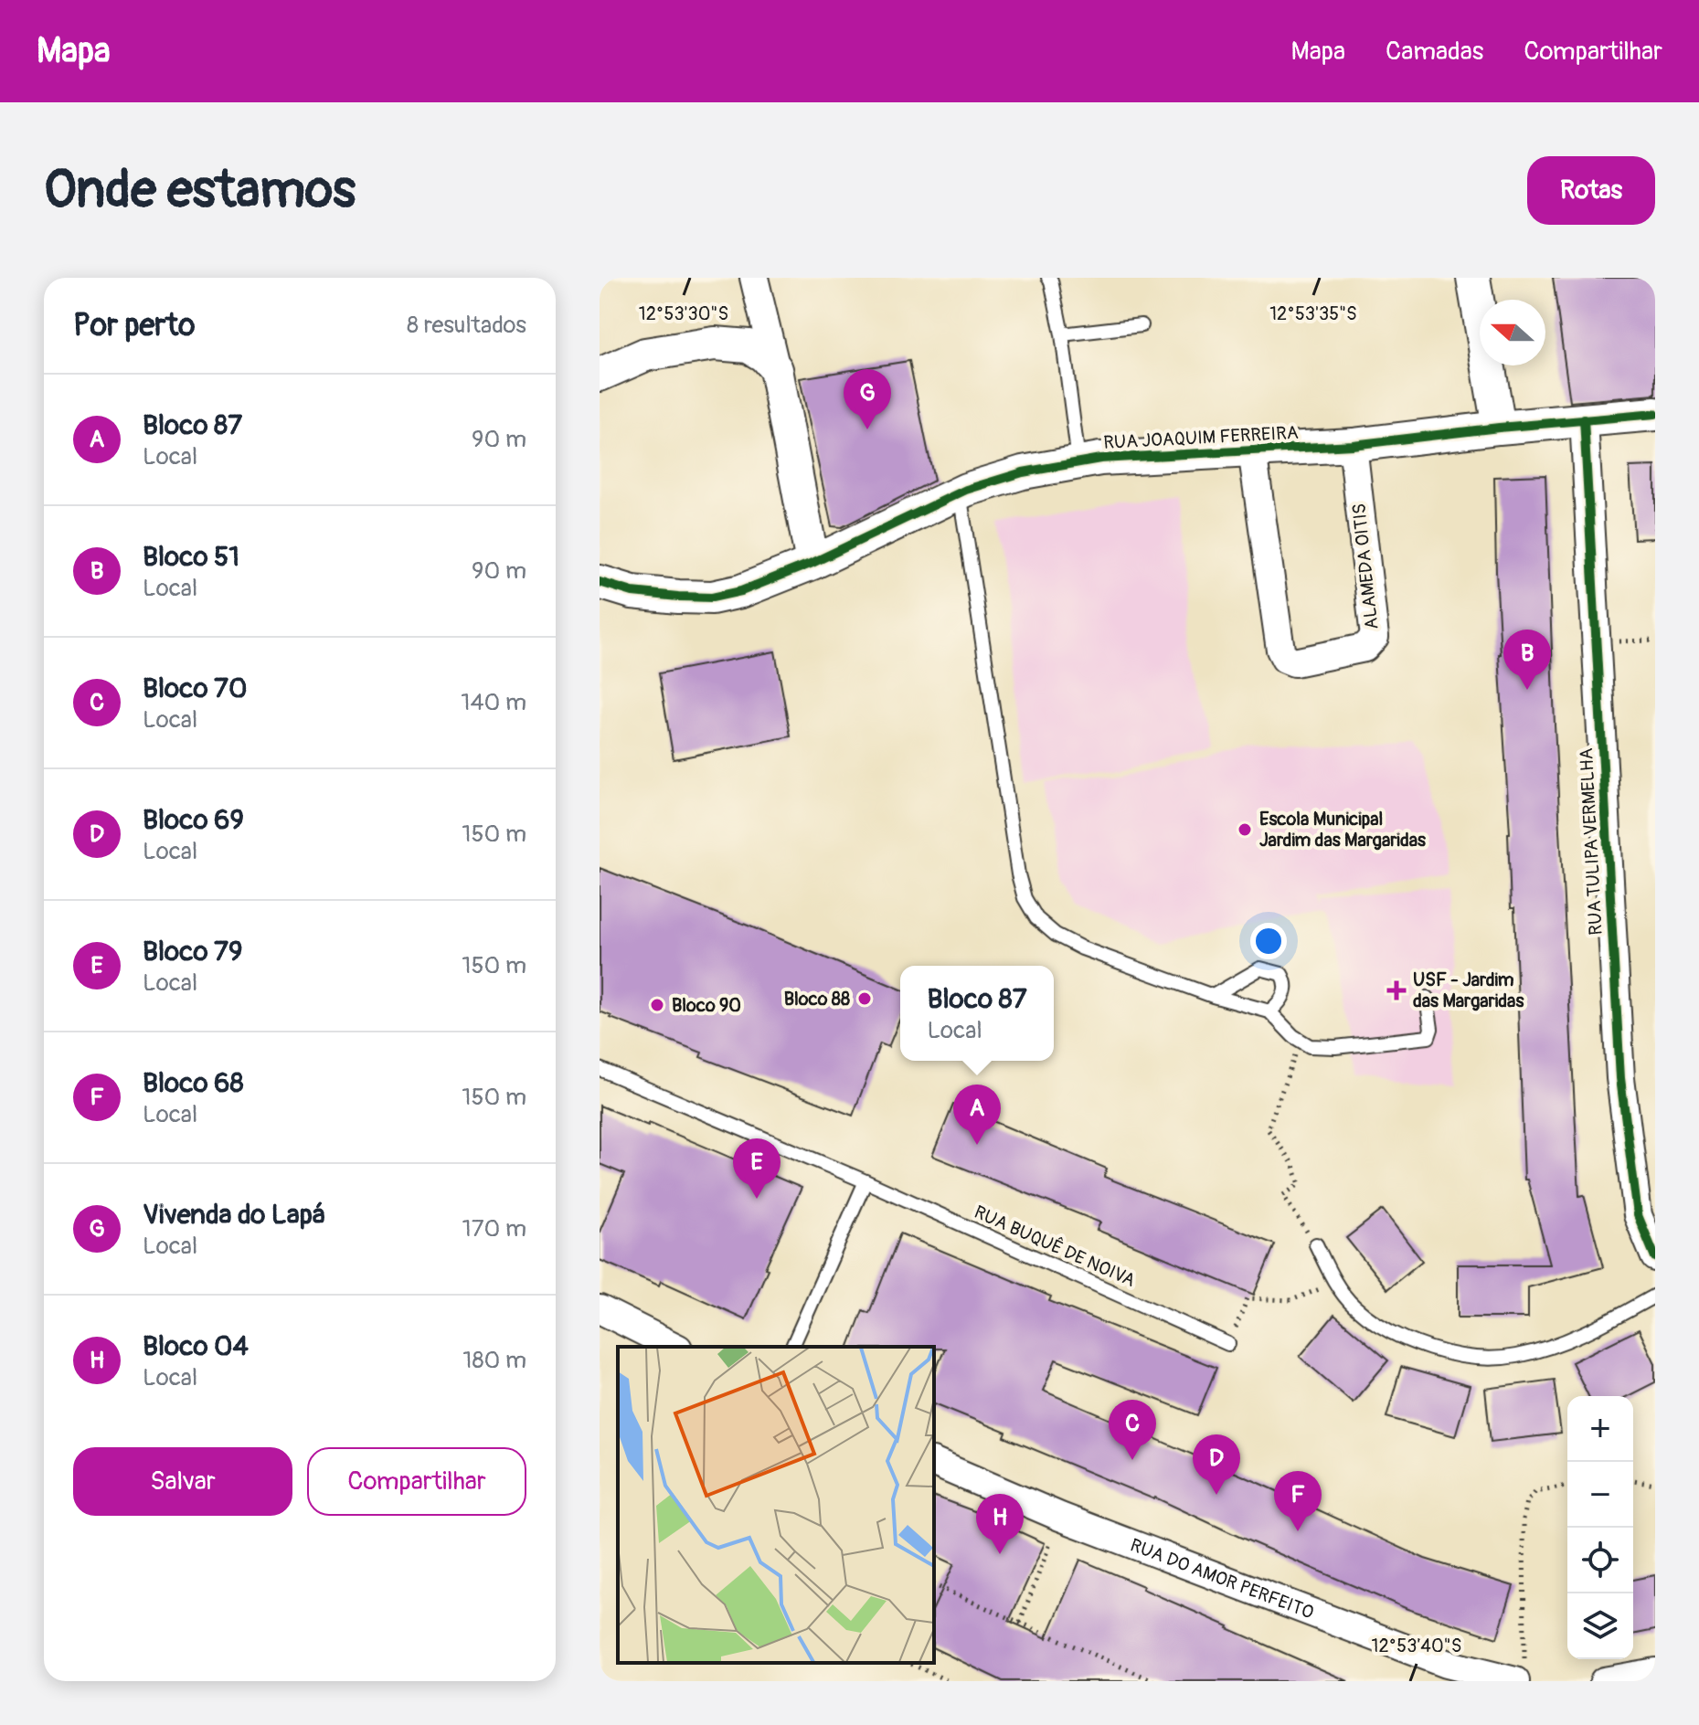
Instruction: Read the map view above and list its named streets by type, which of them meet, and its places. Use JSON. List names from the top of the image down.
{
  "streets": {
    "street": [
      "RUA JOAQUIM FERREIRA",
      "ALAMEDA OITIS",
      "RUA TULIPA VERMELHA",
      "RUA DO AMOR PERFEITO"
    ],
    "lane": ["RUA BUQUÊ DE NOIVA"]
  },
  "crossings": [
    ["RUA JOAQUIM FERREIRA", "ALAMEDA OITIS"],
    ["RUA JOAQUIM FERREIRA", "RUA TULIPA VERMELHA"]
  ],
  "places": {
    "other": ["Escola Municipal Jardim das Margaridas", "Bloco 88", "Bloco 90"],
    "health": ["USF - Jardim das Margaridas"]
  },
  "north": "left",
  "page": {
    "header": "Mapa",
    "nav": ["Mapa", "Camadas", "Compartilhar"],
    "buttons": [
      "Rotas",
      ["Salvar", "Compartilhar"]
    ],
    "title": "Onde estamos",
    "heading": ["Por perto", "8 resultados"],
    "pins": [
      "G",
      "B",
      "A",
      "E",
      "C",
      "D",
      "F",
      "H"
    ],
    "list": [
      {
        "mark": "A",
        "name": "Bloco 87",
        "note": "Local",
        "value": "90 m"
      },
      {
        "mark": "B",
        "name": "Bloco 51",
        "note": "Local",
        "value": "90 m"
      },
      {
        "mark": "C",
        "name": "Bloco 70",
        "note": "Local",
        "value": "140 m"
      },
      {
        "mark": "D",
        "name": "Bloco 69",
        "note": "Local",
        "value": "150 m"
      },
      {
        "mark": "E",
        "name": "Bloco 79",
        "note": "Local",
        "value": "150 m"
      },
      {
        "mark": "F",
        "name": "Bloco 68",
        "note": "Local",
        "value": "150 m"
      },
      {
        "mark": "G",
        "name": "Vivenda do Lapá",
        "note": "Local",
        "value": "170 m"
      },
      {
        "mark": "H",
        "name": "Bloco 04",
        "note": "Local",
        "value": "180 m"
      }
    ],
    "popup": ["Bloco 87", "Local"],
    "map_buttons": ["+", "−"]
  },
  "coordinates": ["12°53'30\"S", "12°53'35\"S", "12°53'40\"S"]
}
